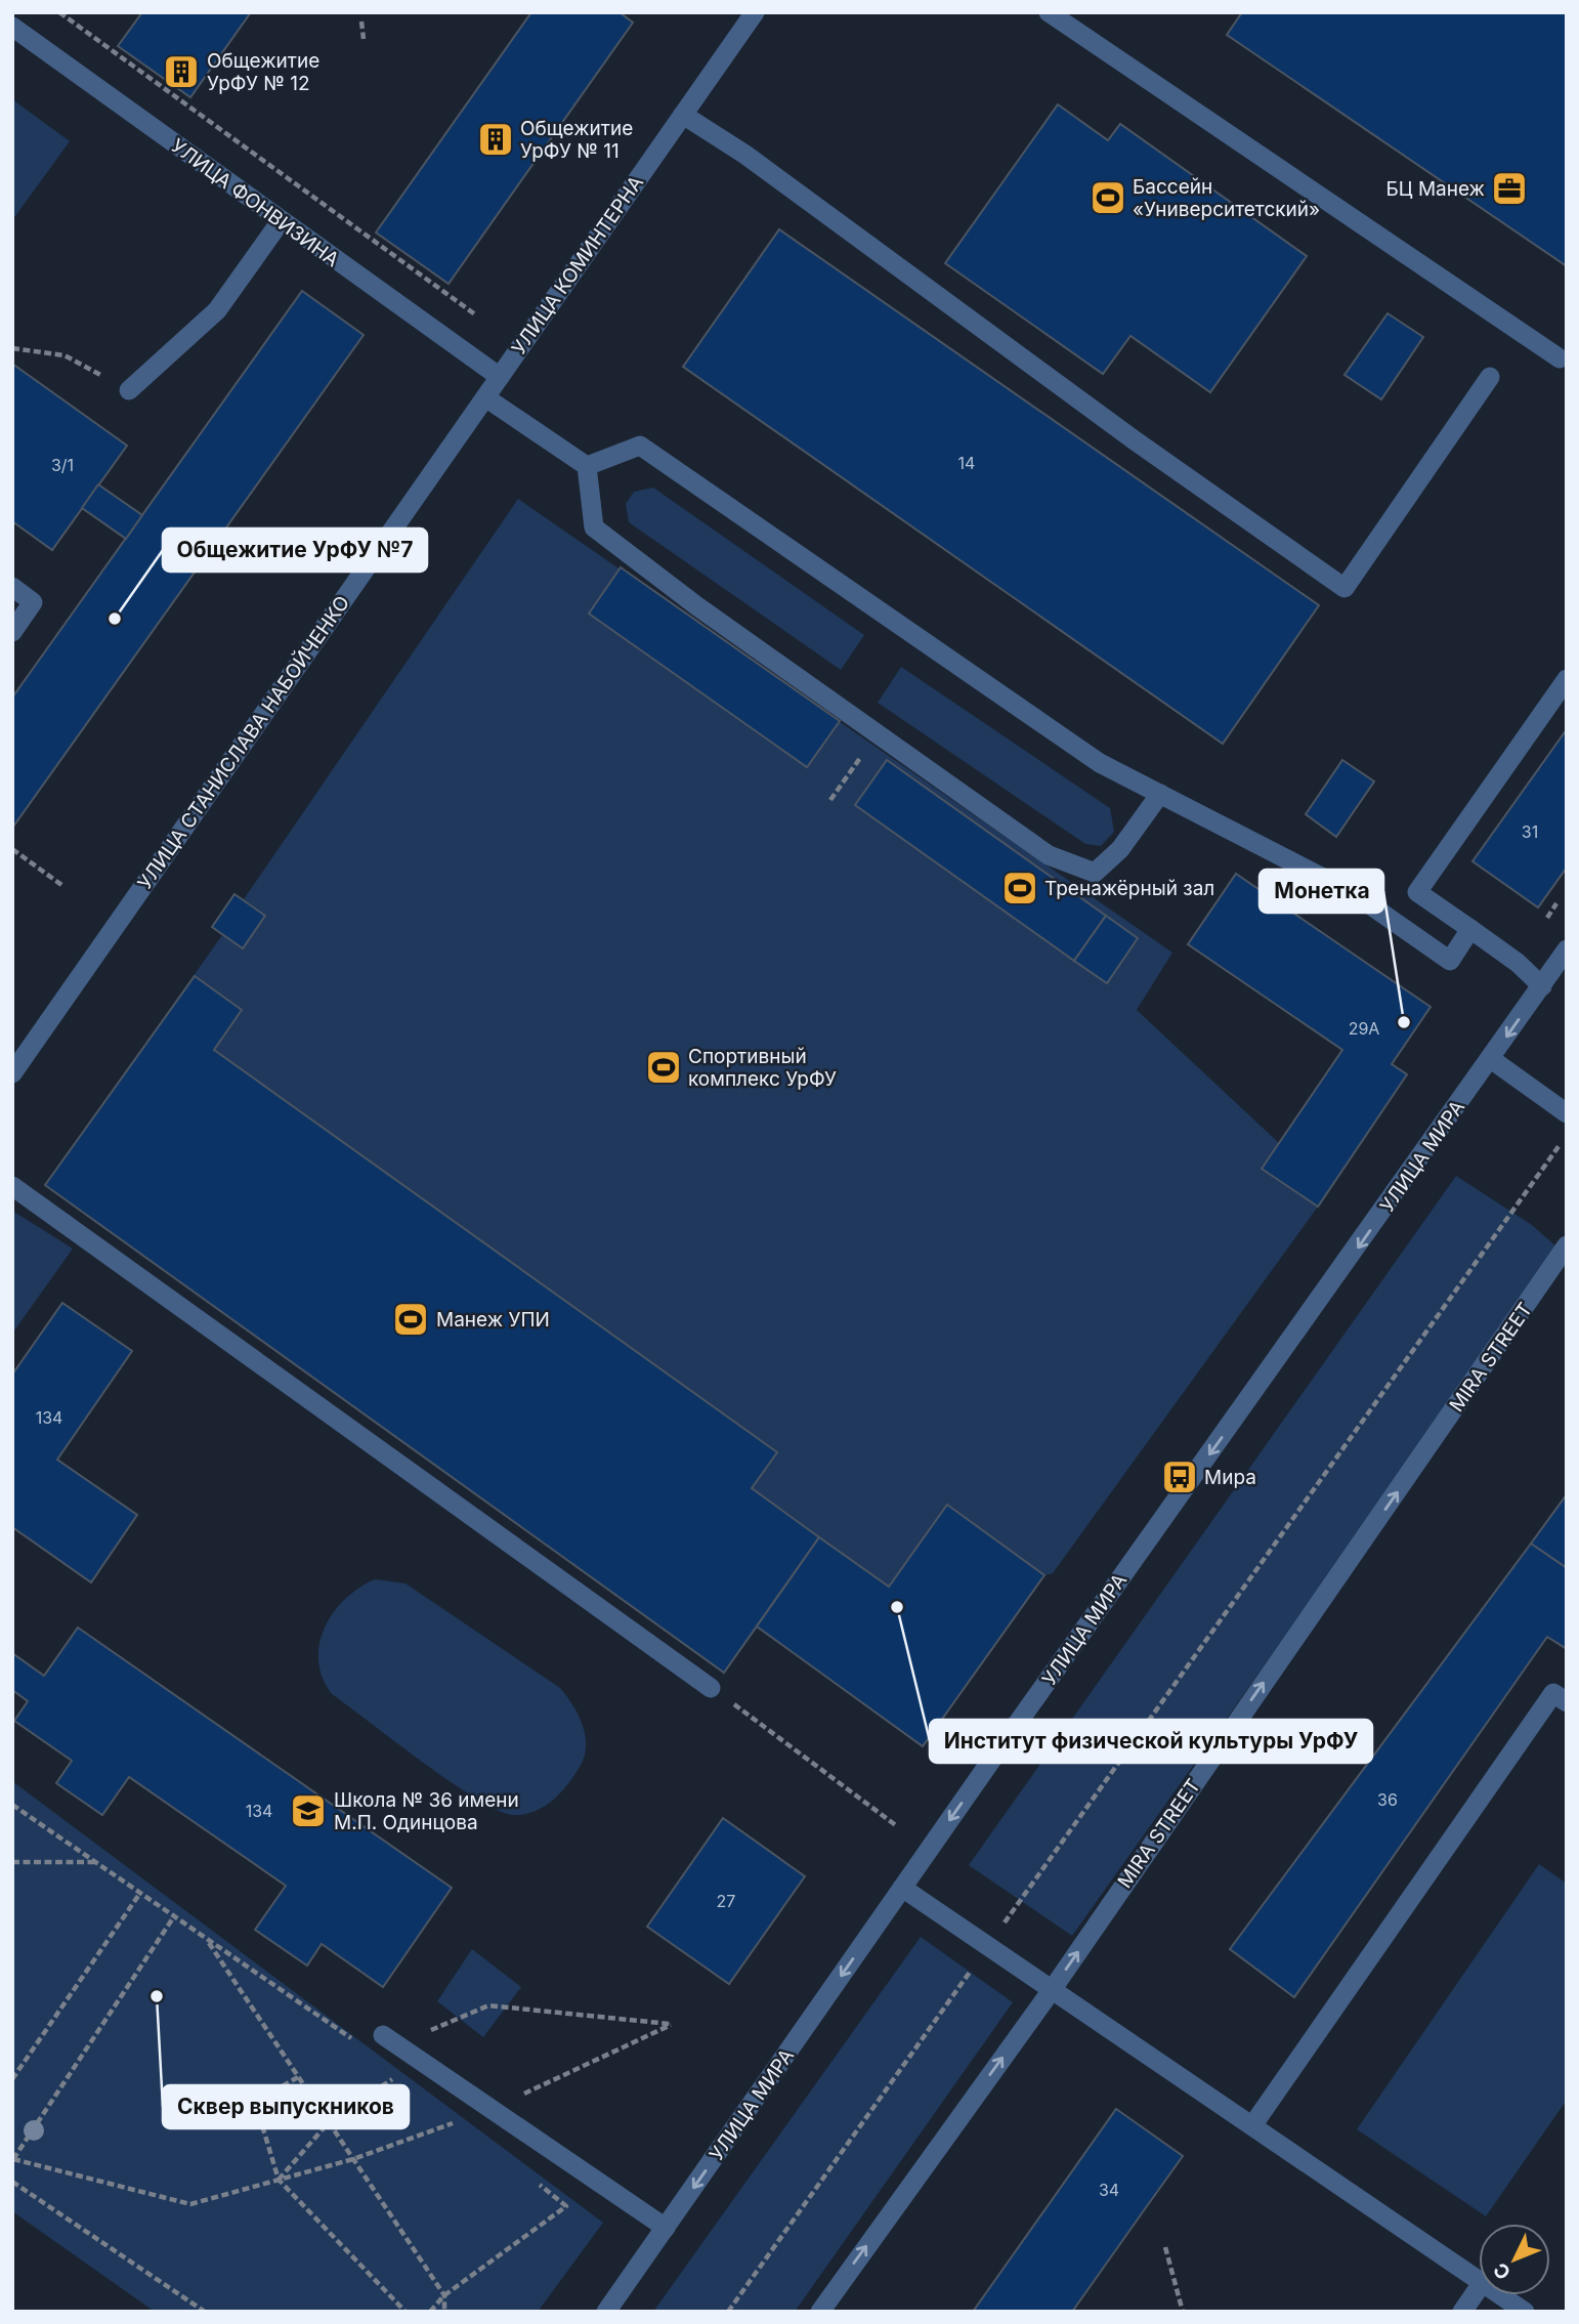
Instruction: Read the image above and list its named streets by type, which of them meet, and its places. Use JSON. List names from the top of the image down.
{
  "streets": {
    "street": [
      "УЛИЦА ФОНВИЗИНА",
      "УЛИЦА КОМИНТЕРНА",
      "УЛИЦА СТАНИСЛАВА НАБОЙЧЕНКО",
      "УЛИЦА МИРА",
      "MIRA STREET"
    ]
  },
  "crossings": [
    ["УЛИЦА ФОНВИЗИНА", "УЛИЦА КОМИНТЕРНА"],
    ["УЛИЦА ФОНВИЗИНА", "УЛИЦА СТАНИСЛАВА НАБОЙЧЕНКО"],
    ["УЛИЦА КОМИНТЕРНА", "УЛИЦА СТАНИСЛАВА НАБОЙЧЕНКО"]
  ],
  "one_way": ["УЛИЦА МИРА", "MIRA STREET"],
  "places": {
    "building": ["Общежитие УрФУ № 12", "Общежитие УрФУ № 11"],
    "office": ["БЦ Манеж"],
    "sports": [
      "Бассейн «Университетский»",
      "Тренажёрный зал",
      "Спортивный комплекс УрФУ",
      "Манеж УПИ"
    ],
    "other": [
      "Общежитие УрФУ №7",
      "Монетка",
      "Институт физической культуры УрФУ",
      "Сквер выпускников"
    ],
    "bus stop": ["Мира"],
    "school or university": ["Школа № 36 имени М.П. Одинцова"]
  },
  "house_numbers": [
    "14",
    "3/1",
    "31",
    "29А",
    "134",
    "36",
    "134",
    "27",
    "34"
  ],
  "north": "bottom left"
}
